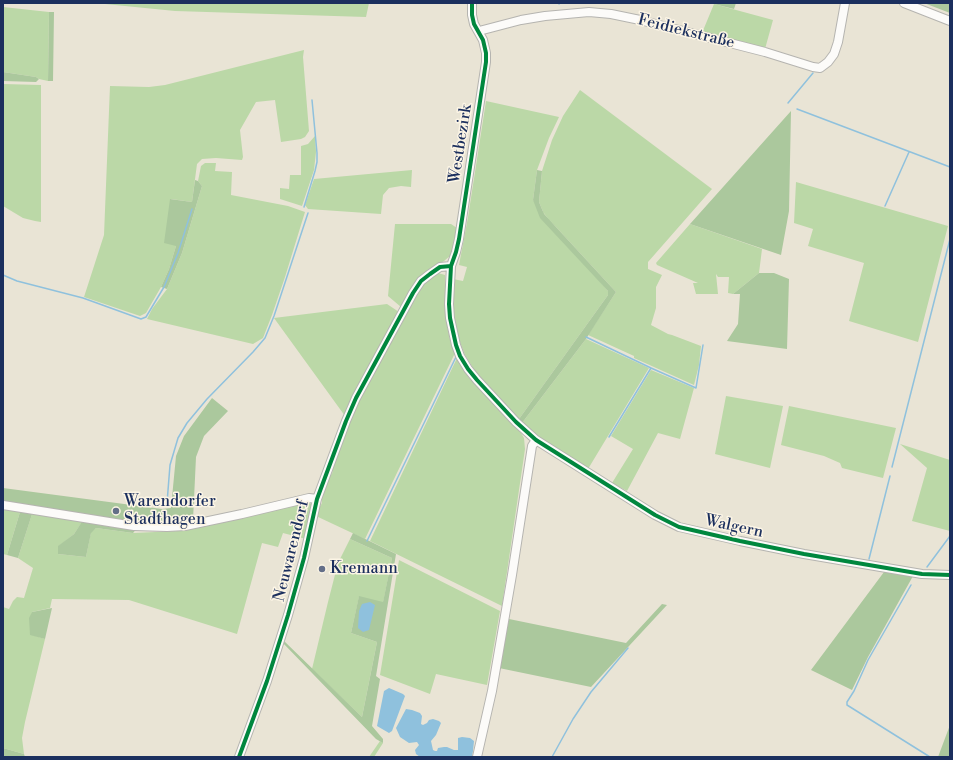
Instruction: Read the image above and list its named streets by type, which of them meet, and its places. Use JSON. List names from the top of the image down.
{
  "streets": {
    "street": [
      "Feidiekstraße",
      "Westbezirk",
      "Walgern",
      "Neuwarendorf"
    ]
  },
  "crossings": [
    ["Feidiekstraße", "Westbezirk"],
    ["Westbezirk", "Walgern"],
    ["Westbezirk", "Neuwarendorf"]
  ],
  "places": ["Warendorfer Stadthagen", "Kremann"]
}
